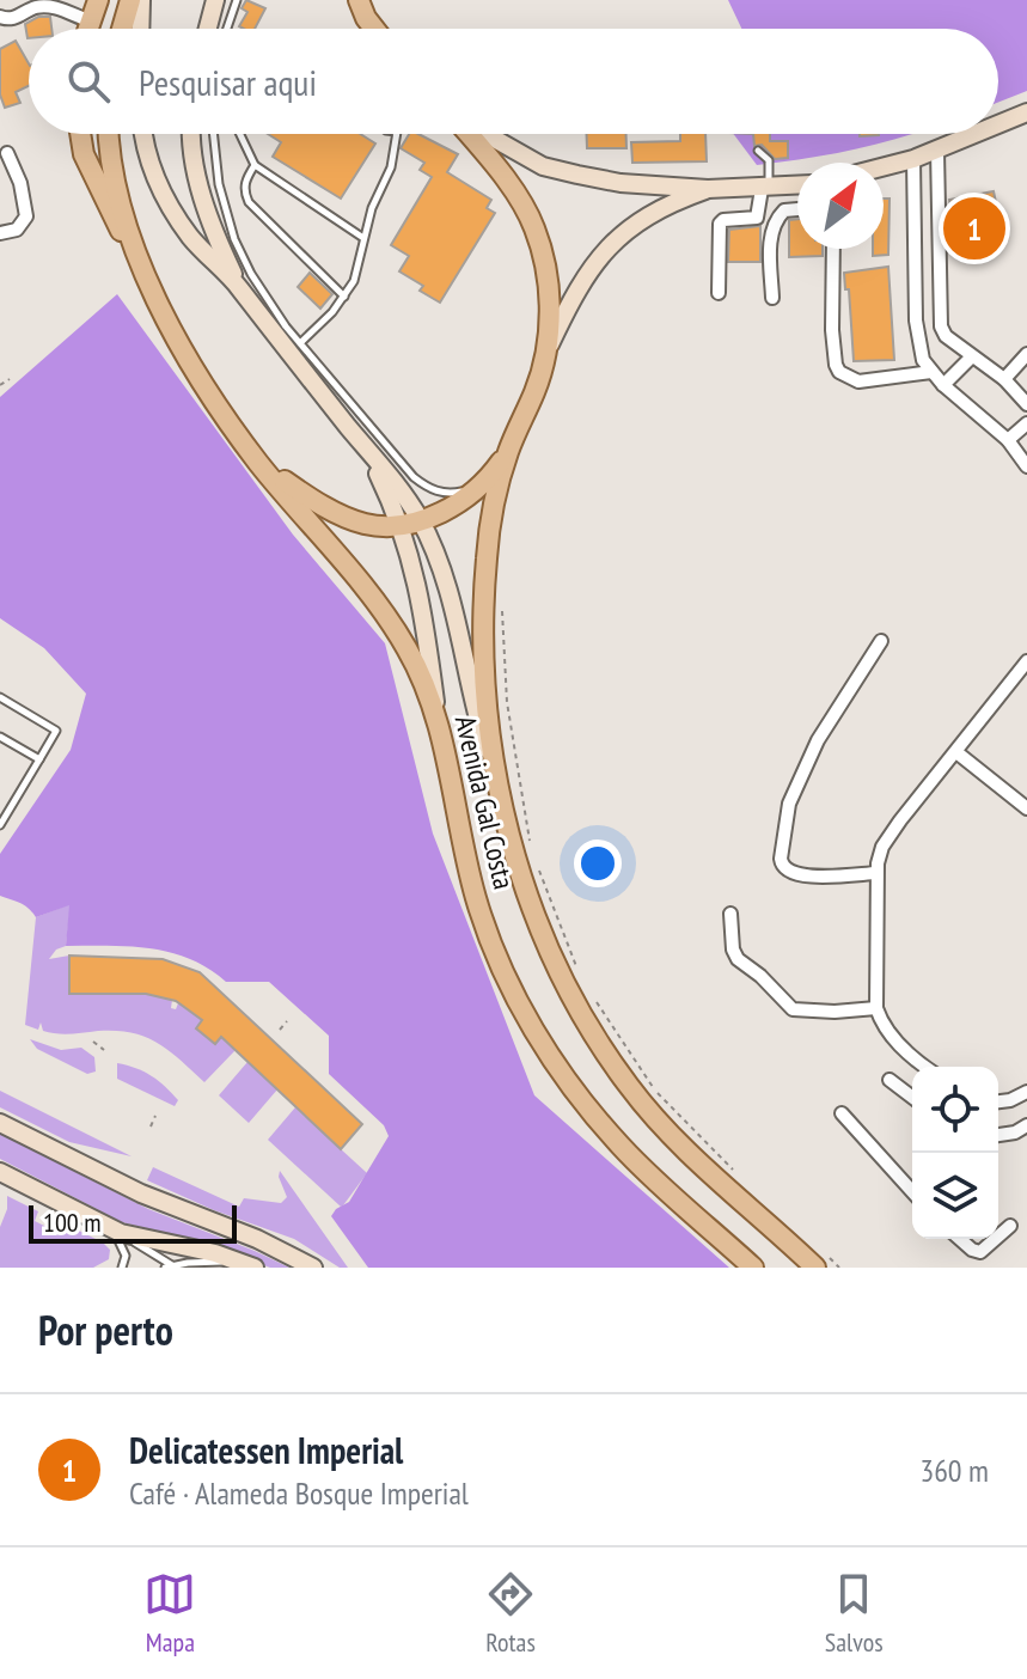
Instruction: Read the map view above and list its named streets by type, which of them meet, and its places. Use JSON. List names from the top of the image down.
{
  "streets": {
    "main road": ["Avenida Gal Costa"]
  },
  "scale_bar": "100 m",
  "north": "top right",
  "page": {
    "search": "Pesquisar aqui",
    "pins": "1",
    "scale": "100 m",
    "heading": "Por perto",
    "list": [
      {
        "mark": "1",
        "name": "Delicatessen Imperial",
        "note": "Café · Alameda Bosque Imperial",
        "value": "360 m"
      }
    ],
    "nav": ["Mapa", "Rotas", "Salvos"]
  }
}
